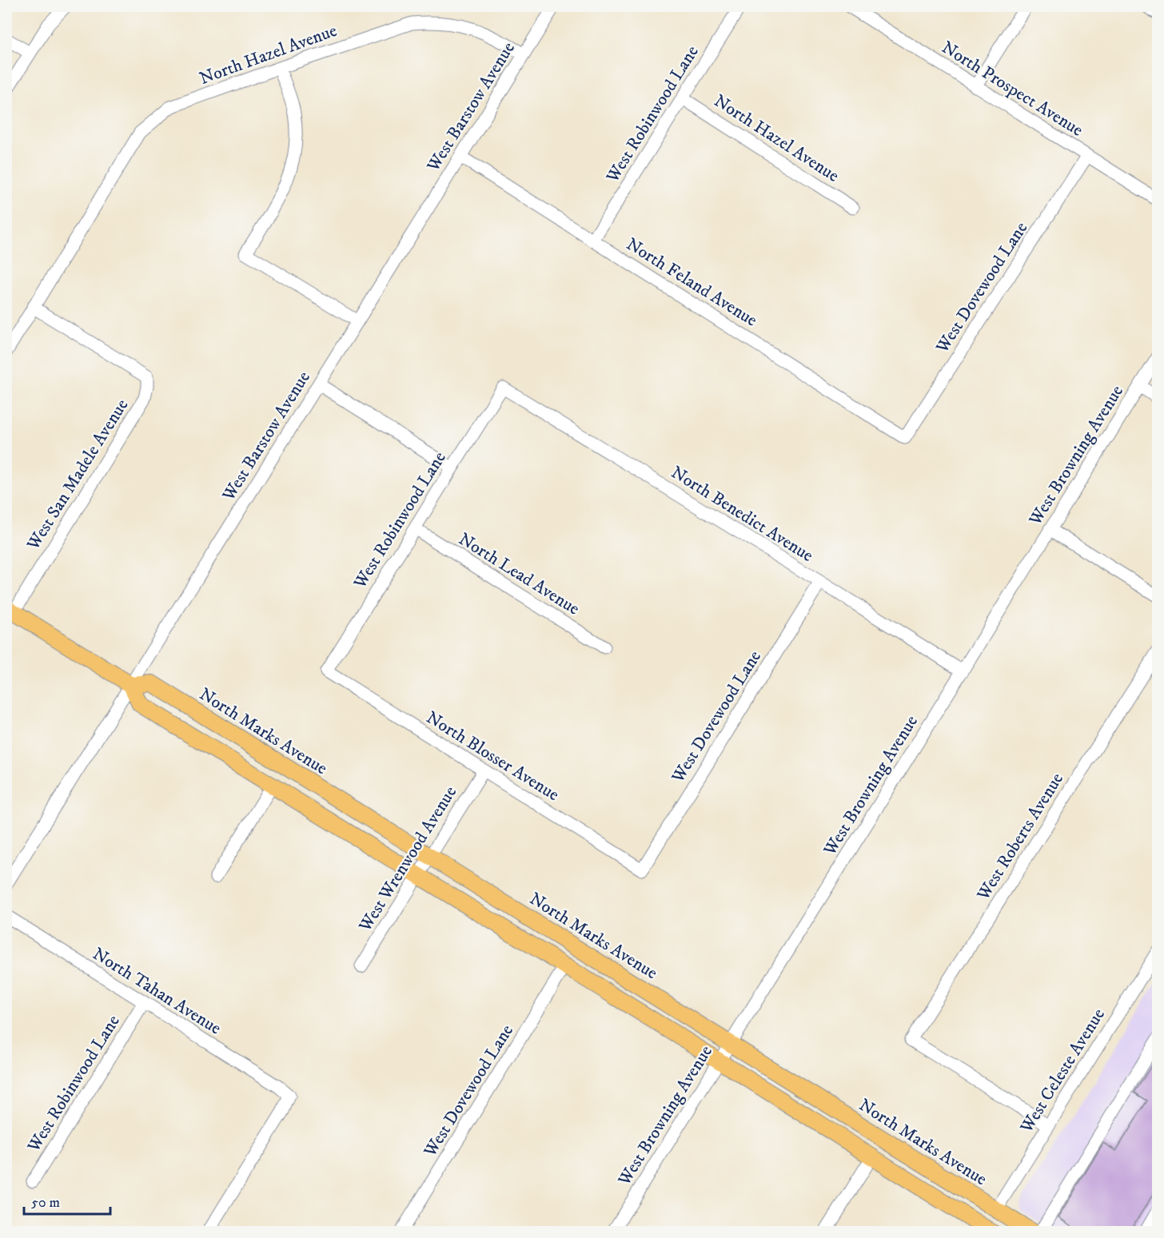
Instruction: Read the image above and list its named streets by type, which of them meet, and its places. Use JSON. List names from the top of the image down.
{
  "streets": {
    "main road": ["North Marks Avenue"],
    "street": [
      "North Hazel Avenue",
      "North Prospect Avenue",
      "West Barstow Avenue",
      "West Robinwood Lane",
      "North Feland Avenue",
      "West Dovewood Lane",
      "West Browning Avenue",
      "West San Madele Avenue",
      "North Benedict Avenue",
      "North Lead Avenue",
      "North Blosser Avenue",
      "West Roberts Avenue",
      "West Wrenwood Avenue",
      "North Tahan Avenue",
      "West Celeste Avenue"
    ]
  },
  "crossings": [
    ["North Hazel Avenue", "West Barstow Avenue"],
    ["North Hazel Avenue", "West Robinwood Lane"],
    ["North Hazel Avenue", "West San Madele Avenue"],
    ["North Prospect Avenue", "West Dovewood Lane"],
    ["West Barstow Avenue", "North Feland Avenue"],
    ["West Barstow Avenue", "North Marks Avenue"],
    ["West Robinwood Lane", "North Feland Avenue"],
    ["West Robinwood Lane", "North Benedict Avenue"],
    ["West Robinwood Lane", "North Lead Avenue"],
    ["West Robinwood Lane", "North Blosser Avenue"],
    ["West Robinwood Lane", "North Tahan Avenue"],
    ["North Feland Avenue", "West Dovewood Lane"],
    ["West Dovewood Lane", "North Benedict Avenue"],
    ["West Dovewood Lane", "North Blosser Avenue"],
    ["West Browning Avenue", "North Benedict Avenue"],
    ["West Browning Avenue", "North Marks Avenue"],
    ["North Marks Avenue", "West Wrenwood Avenue"],
    ["North Marks Avenue", "West Celeste Avenue"],
    ["North Blosser Avenue", "West Wrenwood Avenue"],
    ["West Roberts Avenue", "West Celeste Avenue"]
  ],
  "scale_bar": "50 m"
}
